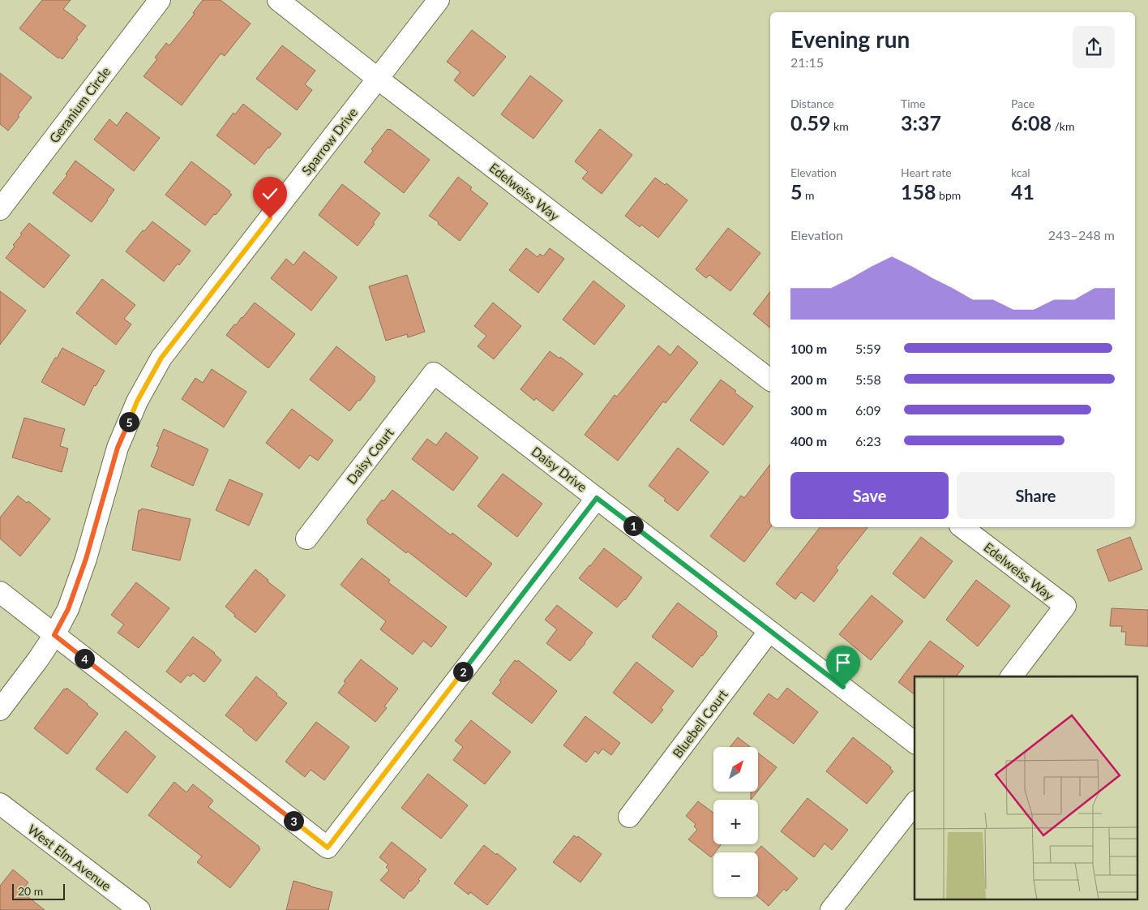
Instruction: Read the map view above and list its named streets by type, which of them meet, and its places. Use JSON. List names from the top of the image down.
{
  "streets": {
    "street": [
      "Geranium Circle",
      "Sparrow Drive",
      "Edelweiss Way",
      "Daisy Court",
      "Daisy Drive",
      "Bluebell Court",
      "West Elm Avenue"
    ]
  },
  "crossings": [
    ["Sparrow Drive", "Edelweiss Way"],
    ["Daisy Court", "Daisy Drive"],
    ["Daisy Drive", "Bluebell Court"]
  ],
  "scale_bar": "20 m",
  "north": "top right",
  "page": {
    "heading": ["Evening run", "21:15"],
    "stats": [
      ["Distance", "0.59 km"],
      ["Time", "3:37"],
      ["Pace", "6:08 /km"],
      ["Elevation", "5 m"],
      ["Heart rate", "158 bpm"],
      ["kcal", "41"]
    ],
    "chart": ["Elevation", "243–248 m"],
    "list": [
      {
        "name": "100 m",
        "note": "5:59"
      },
      {
        "name": "200 m",
        "note": "5:58"
      },
      {
        "name": "300 m",
        "note": "6:09"
      },
      {
        "name": "400 m",
        "note": "6:23"
      }
    ],
    "pins": [
      "5",
      "1",
      "4",
      "2",
      "3"
    ],
    "buttons": ["Save", "Share"],
    "map_buttons": ["+", "−"],
    "scale": "20 m"
  }
}
